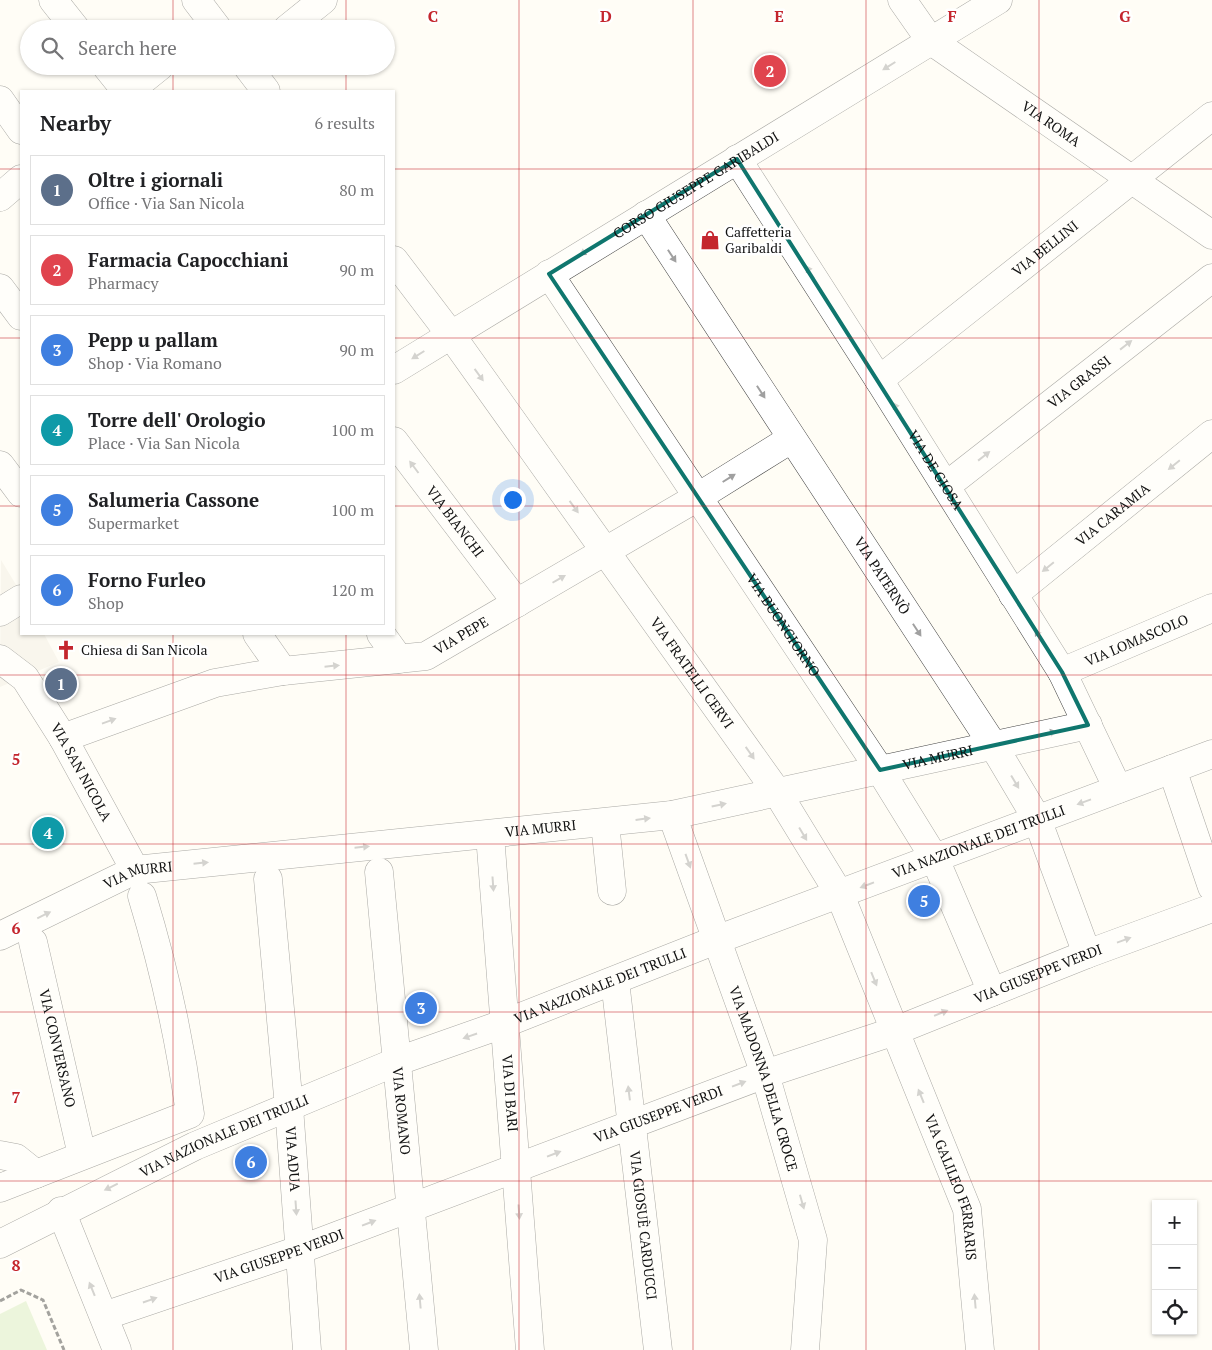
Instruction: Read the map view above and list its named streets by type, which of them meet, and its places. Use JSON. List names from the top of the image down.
{
  "streets": {
    "street": [
      "VIA ROMA",
      "CORSO GIUSEPPE GARIBALDI",
      "VIA BELLINI",
      "VIA GRASSI",
      "VIA DE GIOSA",
      "VIA CARAMIA",
      "VIA BIANCHI",
      "VIA PATERNÒ",
      "VIA BUONGIORNO",
      "VIA PEPE",
      "VIA LOMASCOLO",
      "VIA FRATELLI CERVI",
      "VIA MURRI",
      "VIA SAN NICOLA",
      "VIA NAZIONALE DEI TRULLI",
      "VIA GIUSEPPE VERDI",
      "VIA CONVERSANO",
      "VIA MADONNA DELLA CROCE",
      "VIA DI BARI",
      "VIA ROMANO",
      "VIA ADUA",
      "VIA GALILEO FERRARIS",
      "VIA GIOSUÈ CARDUCCI"
    ]
  },
  "crossings": [
    ["VIA ROMA", "CORSO GIUSEPPE GARIBALDI"],
    ["VIA ROMA", "VIA BELLINI"],
    ["CORSO GIUSEPPE GARIBALDI", "VIA DE GIOSA"],
    ["CORSO GIUSEPPE GARIBALDI", "VIA PATERNÒ"],
    ["CORSO GIUSEPPE GARIBALDI", "VIA BUONGIORNO"],
    ["CORSO GIUSEPPE GARIBALDI", "VIA FRATELLI CERVI"],
    ["VIA BELLINI", "VIA DE GIOSA"],
    ["VIA GRASSI", "VIA DE GIOSA"],
    ["VIA DE GIOSA", "VIA CARAMIA"],
    ["VIA DE GIOSA", "VIA LOMASCOLO"],
    ["VIA DE GIOSA", "VIA MURRI"],
    ["VIA DE GIOSA", "VIA NAZIONALE DEI TRULLI"],
    ["VIA BIANCHI", "VIA PEPE"],
    ["VIA PATERNÒ", "VIA PEPE"],
    ["VIA PATERNÒ", "VIA MURRI"],
    ["VIA PATERNÒ", "VIA NAZIONALE DEI TRULLI"],
    ["VIA PATERNÒ", "VIA GIUSEPPE VERDI"],
    ["VIA BUONGIORNO", "VIA PEPE"],
    ["VIA BUONGIORNO", "VIA MURRI"],
    ["VIA BUONGIORNO", "VIA NAZIONALE DEI TRULLI"],
    ["VIA BUONGIORNO", "VIA GIUSEPPE VERDI"],
    ["VIA PEPE", "VIA FRATELLI CERVI"],
    ["VIA PEPE", "VIA SAN NICOLA"],
    ["VIA FRATELLI CERVI", "VIA MURRI"],
    ["VIA FRATELLI CERVI", "VIA NAZIONALE DEI TRULLI"],
    ["VIA FRATELLI CERVI", "VIA GIUSEPPE VERDI"],
    ["VIA FRATELLI CERVI", "VIA GALILEO FERRARIS"],
    ["VIA MURRI", "VIA SAN NICOLA"],
    ["VIA MURRI", "VIA MADONNA DELLA CROCE"],
    ["VIA MURRI", "VIA DI BARI"],
    ["VIA NAZIONALE DEI TRULLI", "VIA MADONNA DELLA CROCE"],
    ["VIA NAZIONALE DEI TRULLI", "VIA DI BARI"],
    ["VIA NAZIONALE DEI TRULLI", "VIA ROMANO"],
    ["VIA NAZIONALE DEI TRULLI", "VIA ADUA"],
    ["VIA NAZIONALE DEI TRULLI", "VIA GIOSUÈ CARDUCCI"],
    ["VIA GIUSEPPE VERDI", "VIA MADONNA DELLA CROCE"],
    ["VIA GIUSEPPE VERDI", "VIA DI BARI"],
    ["VIA GIUSEPPE VERDI", "VIA ROMANO"],
    ["VIA GIUSEPPE VERDI", "VIA ADUA"],
    ["VIA GIUSEPPE VERDI", "VIA GALILEO FERRARIS"],
    ["VIA GIUSEPPE VERDI", "VIA GIOSUÈ CARDUCCI"]
  ],
  "one_way": [
    "CORSO GIUSEPPE GARIBALDI",
    "VIA GRASSI",
    "VIA DE GIOSA",
    "VIA CARAMIA",
    "VIA PATERNÒ",
    "VIA PEPE",
    "VIA FRATELLI CERVI",
    "VIA MURRI",
    "VIA NAZIONALE DEI TRULLI",
    "VIA GIUSEPPE VERDI",
    "VIA MADONNA DELLA CROCE",
    "VIA DI BARI",
    "VIA GALILEO FERRARIS",
    "VIA GIOSUÈ CARDUCCI"
  ],
  "places": {
    "shop": ["Caffetteria Garibaldi"],
    "church": ["Chiesa di San Nicola"]
  },
  "page": {
    "search": "Search here",
    "pins": [
      "2",
      "1",
      "4",
      "5",
      "3",
      "6"
    ],
    "heading": ["Nearby", "6 results"],
    "list": [
      {
        "mark": "1",
        "name": "Oltre i giornali",
        "note": "Office · Via San Nicola",
        "value": "80 m"
      },
      {
        "mark": "2",
        "name": "Farmacia Capocchiani",
        "note": "Pharmacy",
        "value": "90 m"
      },
      {
        "mark": "3",
        "name": "Pepp u pallam",
        "note": "Shop · Via Romano",
        "value": "90 m"
      },
      {
        "mark": "4",
        "name": "Torre dell' Orologio",
        "note": "Place · Via San Nicola",
        "value": "100 m"
      },
      {
        "mark": "5",
        "name": "Salumeria Cassone",
        "note": "Supermarket",
        "value": "100 m"
      },
      {
        "mark": "6",
        "name": "Forno Furleo",
        "note": "Shop",
        "value": "120 m"
      }
    ],
    "map_buttons": ["+", "−"]
  },
  "grid": {
    "columns": [
      "C",
      "D",
      "E",
      "F",
      "G"
    ],
    "rows": [
      "5",
      "6",
      "7",
      "8"
    ]
  }
}
